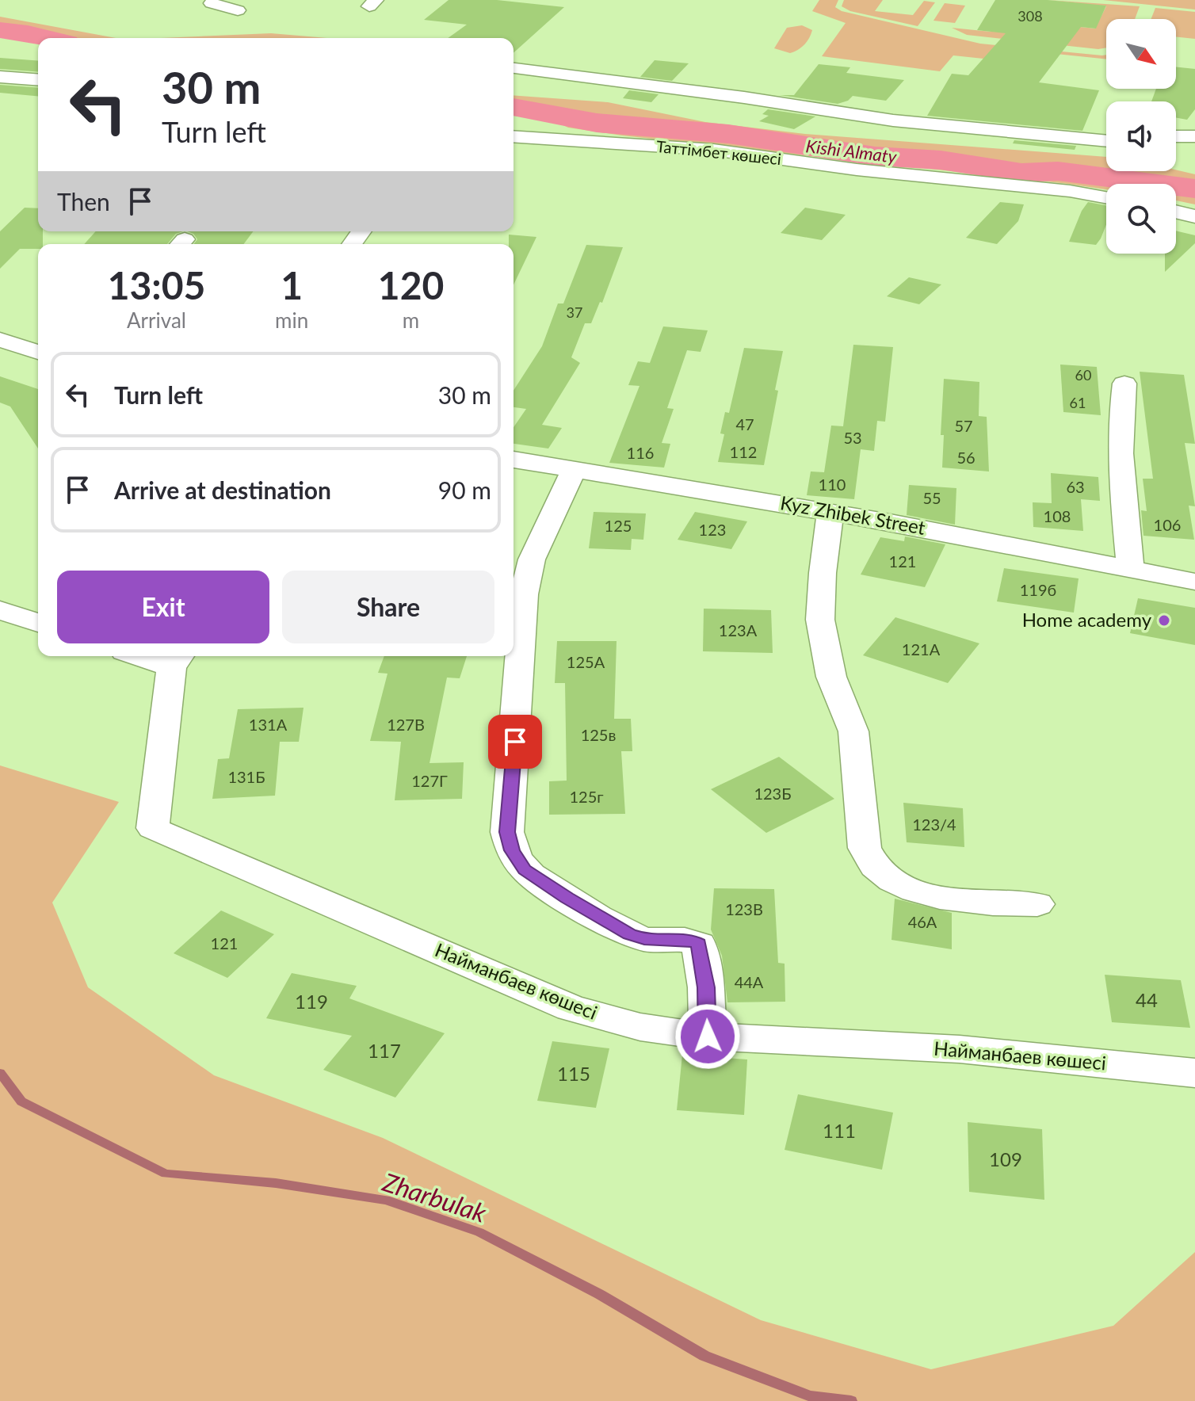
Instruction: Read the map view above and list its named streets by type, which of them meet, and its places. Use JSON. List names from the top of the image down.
{
  "streets": {
    "street": ["Таттімбет көшесі", "Kyz Zhibek Street", "Найманбаев көшесі"]
  },
  "water": ["Kіshі Almaty", "Zharbulak"],
  "places": ["Home academy"],
  "house_numbers": [
    "308",
    "37",
    "60",
    "61",
    "47",
    "57",
    "53",
    "112",
    "116",
    "56",
    "110",
    "63",
    "55",
    "108",
    "106",
    "125",
    "123",
    "121",
    "119б",
    "123А",
    "121А",
    "125А",
    "131А",
    "127В",
    "125в",
    "131Б",
    "127Г",
    "123Б",
    "125г",
    "123/4",
    "123В",
    "46А",
    "121",
    "44А",
    "44",
    "119",
    "117",
    "115",
    "111",
    "109"
  ],
  "north": "bottom right",
  "page": {
    "turn": ["30 m", "Turn left"],
    "then": "Then",
    "eta": [
      "13:05",
      "Arrival",
      "1",
      "min",
      "120",
      "m"
    ],
    "list": [
      {
        "name": "Turn left",
        "value": "30 m"
      },
      {
        "name": "Arrive at destination",
        "value": "90 m"
      }
    ],
    "buttons": ["Exit", "Share"]
  }
}
